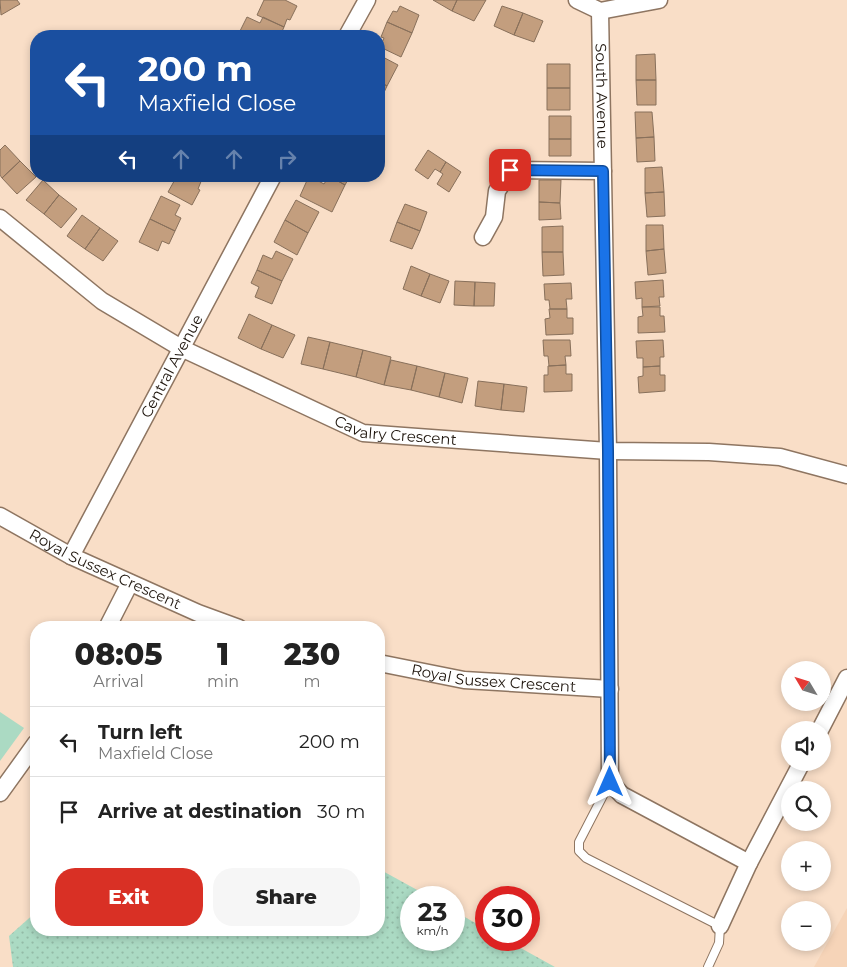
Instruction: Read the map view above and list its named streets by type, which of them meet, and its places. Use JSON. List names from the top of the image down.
{
  "streets": {
    "street": [
      "South Avenue",
      "Central Avenue",
      "Cavalry Crescent",
      "Royal Sussex Crescent"
    ]
  },
  "crossings": [
    ["South Avenue", "Cavalry Crescent"],
    ["South Avenue", "Royal Sussex Crescent"],
    ["Central Avenue", "Cavalry Crescent"],
    ["Central Avenue", "Royal Sussex Crescent"]
  ],
  "north": "top left",
  "page": {
    "turn": ["200 m", "Maxfield Close"],
    "eta": [
      "08:05",
      "Arrival",
      "1",
      "min",
      "230",
      "m"
    ],
    "map_buttons": ["+", "−"],
    "list": [
      {
        "name": "Turn left",
        "note": "Maxfield Close",
        "value": "200 m"
      },
      {
        "name": "Arrive at destination",
        "value": "30 m"
      }
    ],
    "buttons": ["Exit", "Share"],
    "speed": "23 km/h",
    "limit": "30"
  }
}
